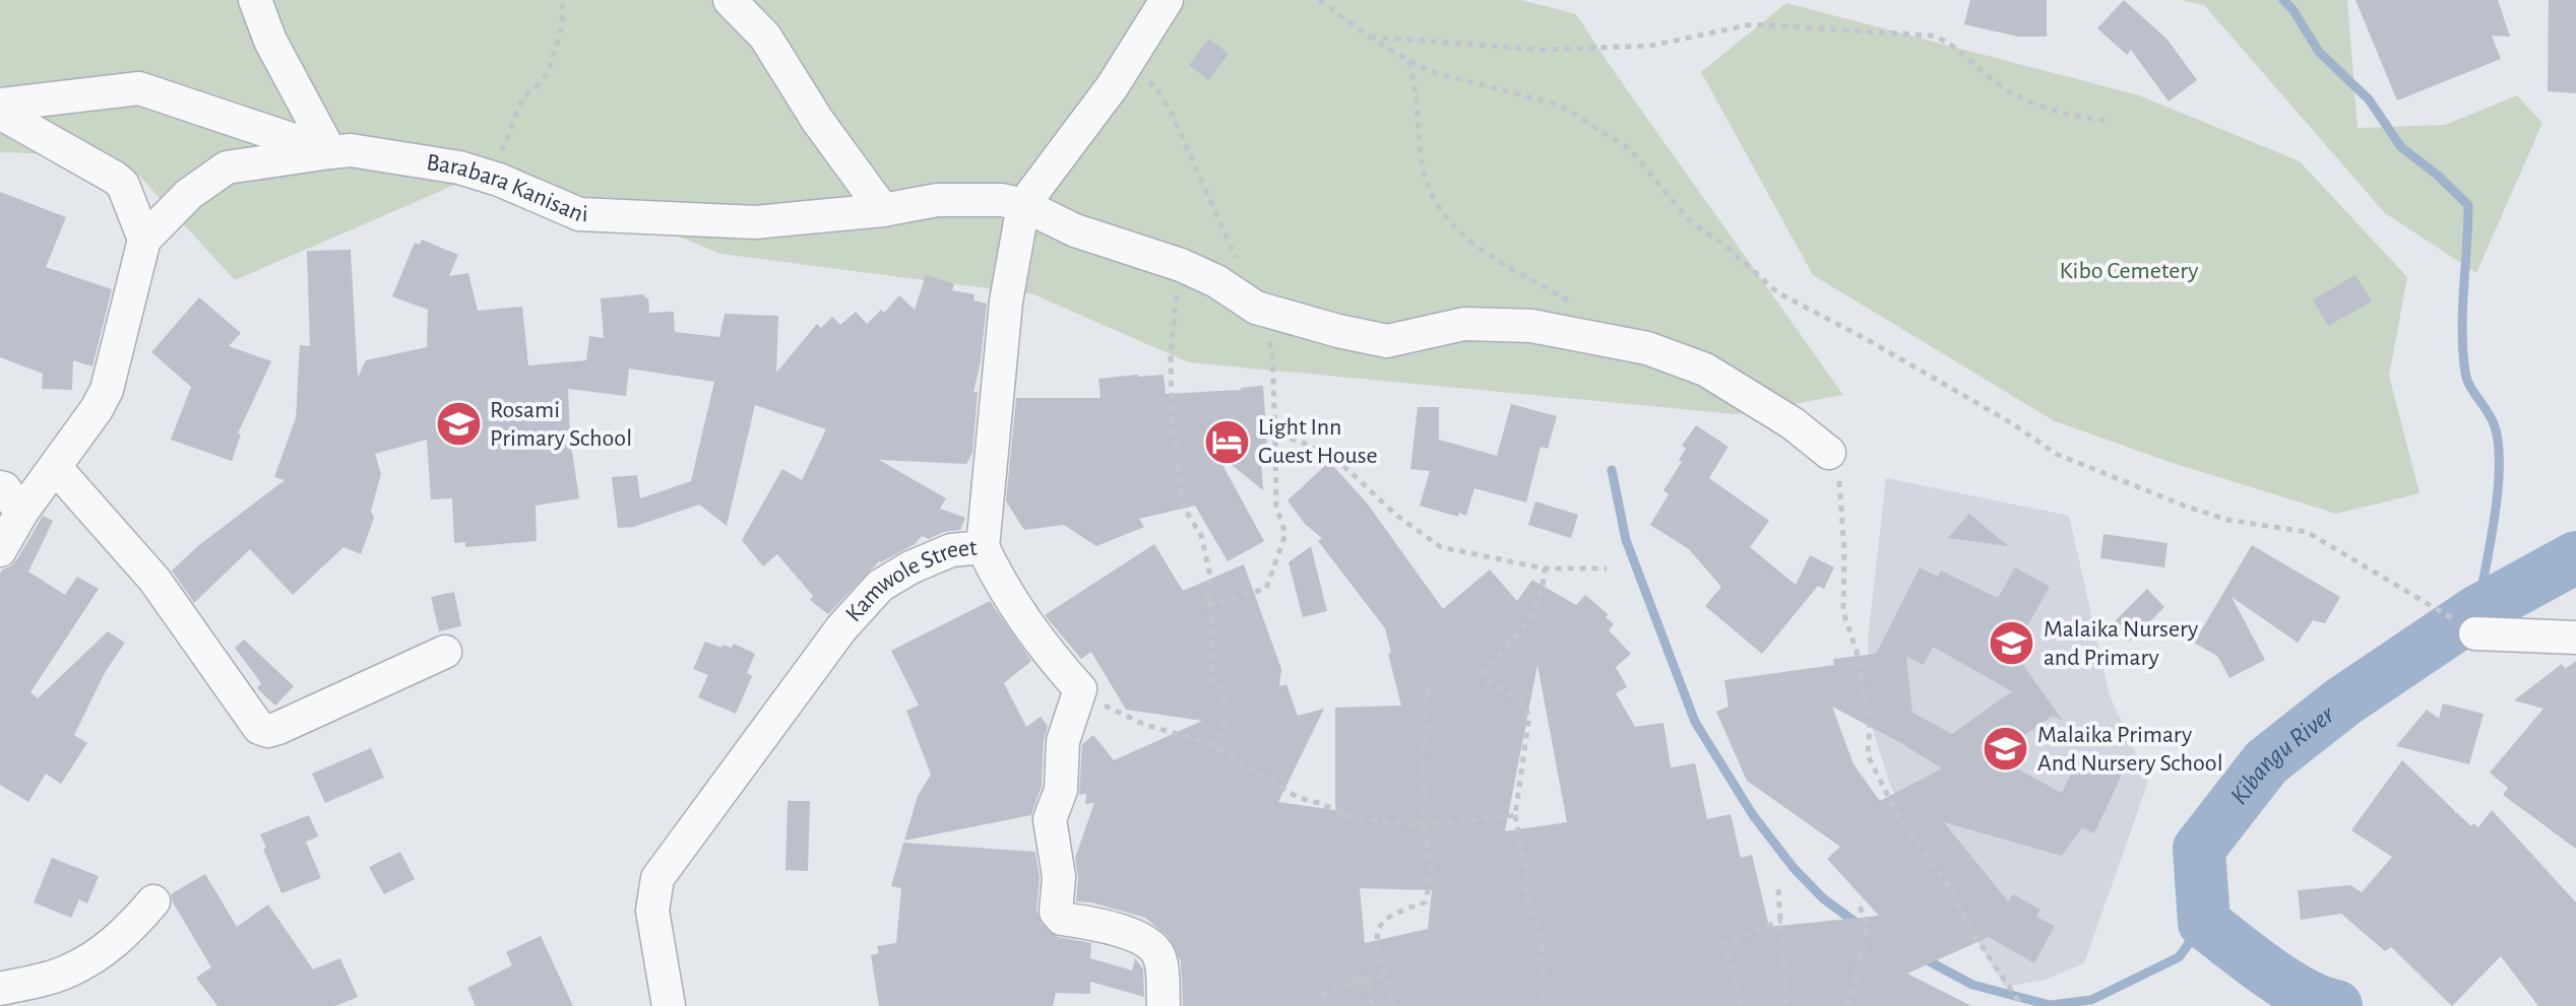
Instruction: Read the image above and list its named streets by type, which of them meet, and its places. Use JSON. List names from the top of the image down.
{
  "streets": {
    "street": ["Barabara Kanisani", "Kamwole Street"]
  },
  "crossings": [
    ["Barabara Kanisani", "Kamwole Street"]
  ],
  "water": ["Kibangu River"],
  "parks": ["Kibo Cemetery"],
  "places": {
    "school or university": ["Rosami Primary School", "Malaika Nursery and Primary", "Malaika Primary And Nursery School"],
    "hotel": ["Light Inn Guest House"]
  }
}
